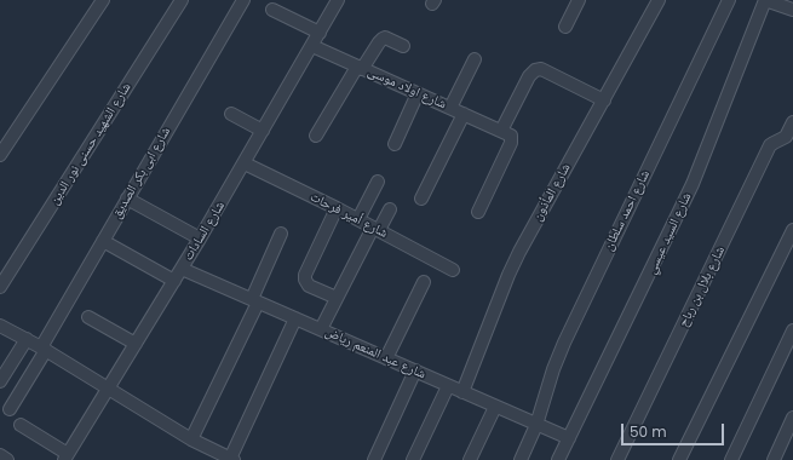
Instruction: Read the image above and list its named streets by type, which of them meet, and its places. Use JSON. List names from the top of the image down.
{
  "streets": {
    "street": [
      "شارع اولاد موسى",
      "شارع الشهيد حسنى نور الدين",
      "شارع ابى بكر الصديق",
      "شارع المأذون",
      "شارع احمد سلطان",
      "شارع أمير فرحات",
      "شارع السادات",
      "شارع السيد عيسي",
      "شارع بلال بن رباح",
      "شارع عبد المنعم رياض"
    ]
  },
  "crossings": [
    ["شارع اولاد موسى", "شارع السادات"],
    ["شارع المأذون", "شارع عبد المنعم رياض"],
    ["شارع احمد سلطان", "شارع عبد المنعم رياض"],
    ["شارع أمير فرحات", "شارع السادات"],
    ["شارع السادات", "شارع عبد المنعم رياض"],
    ["شارع السيد عيسي", "شارع عبد المنعم رياض"]
  ],
  "scale_bar": "50 m"
}
